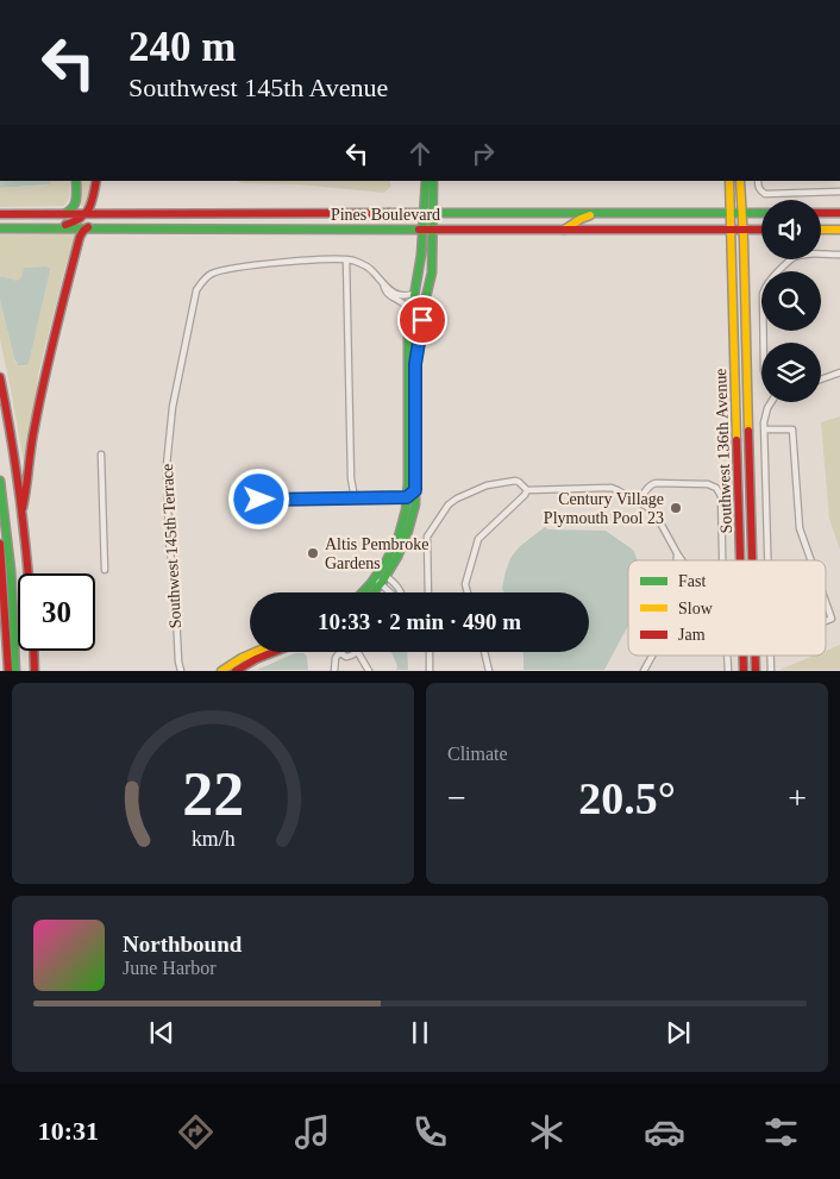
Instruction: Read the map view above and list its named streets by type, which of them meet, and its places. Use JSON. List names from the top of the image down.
{
  "streets": {
    "main road": ["Pines Boulevard", "Southwest 136th Avenue"],
    "street": ["Southwest 145th Terrace"]
  },
  "crossings": [
    ["Pines Boulevard", "Southwest 136th Avenue"]
  ],
  "places": ["Century Village Plymouth Pool 23", "Altis Pembroke Gardens"],
  "legend": ["Fast", "Slow", "Jam"],
  "page": {
    "turn": ["240 m", "Southwest 145th Avenue"],
    "limit": "30",
    "trip": "10:33 · 2 min · 490 m",
    "tile": "Climate",
    "heat": ["−", "20.5°", "+"],
    "song": ["Northbound", "June Harbor"],
    "tabs": "10:31",
    "gauge": ["22", "km/h"]
  }
}
